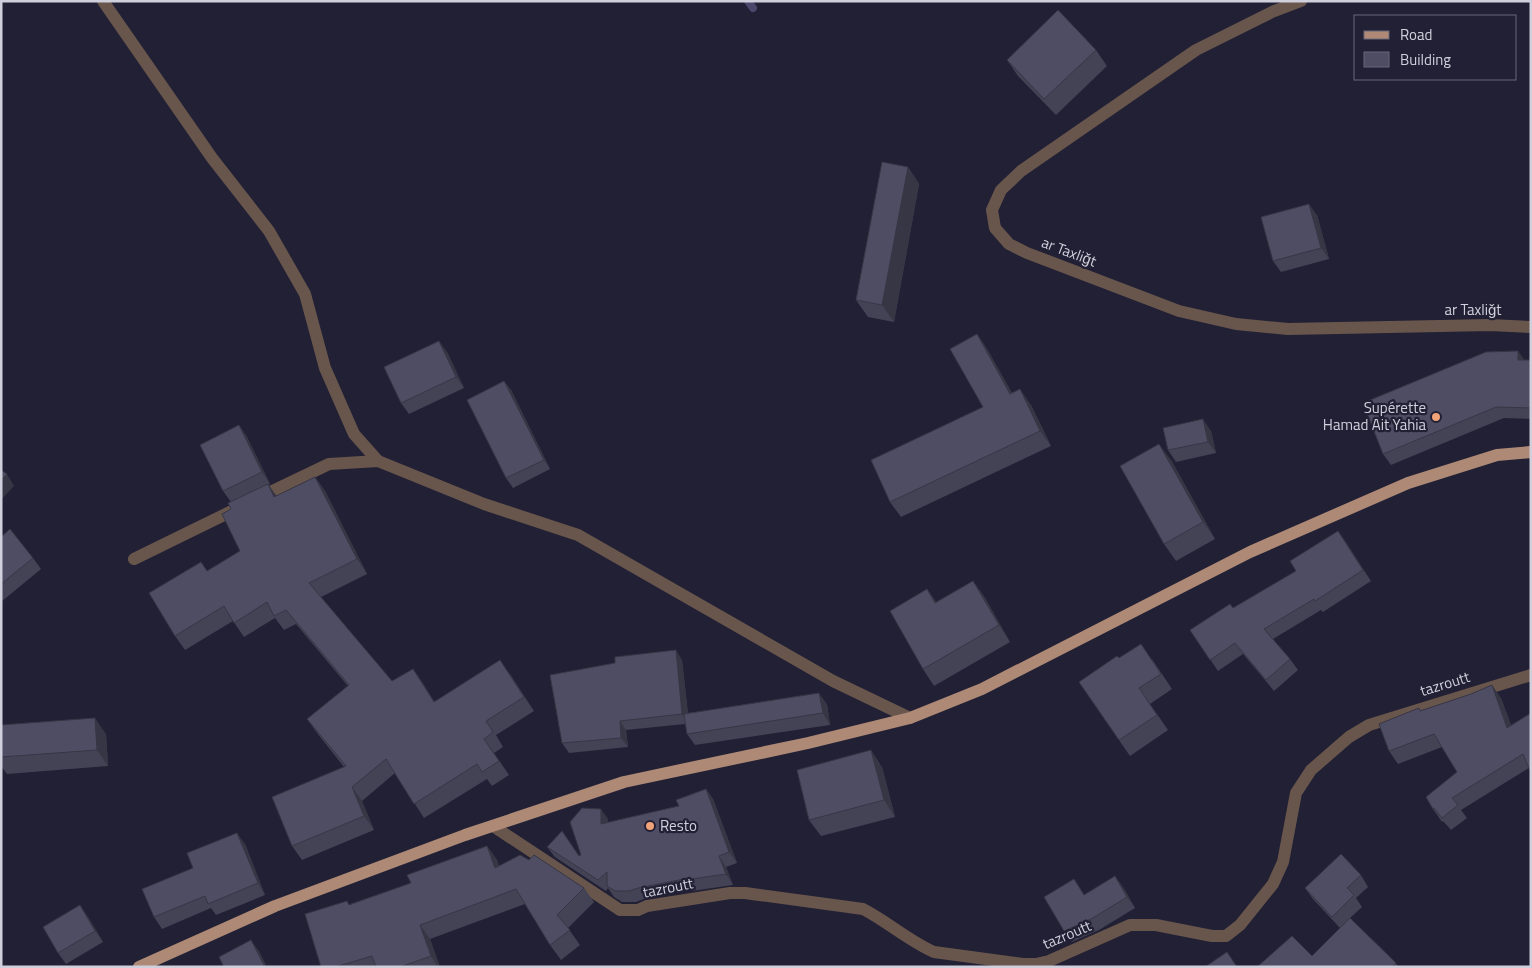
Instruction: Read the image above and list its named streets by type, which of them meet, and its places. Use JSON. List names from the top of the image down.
{
  "streets": {
    "street": ["ar Taxliǧt", "tazroutt"]
  },
  "places": ["Supérette Hamad Ait Yahia", "Resto"],
  "legend": ["Road", "Building"]
}
